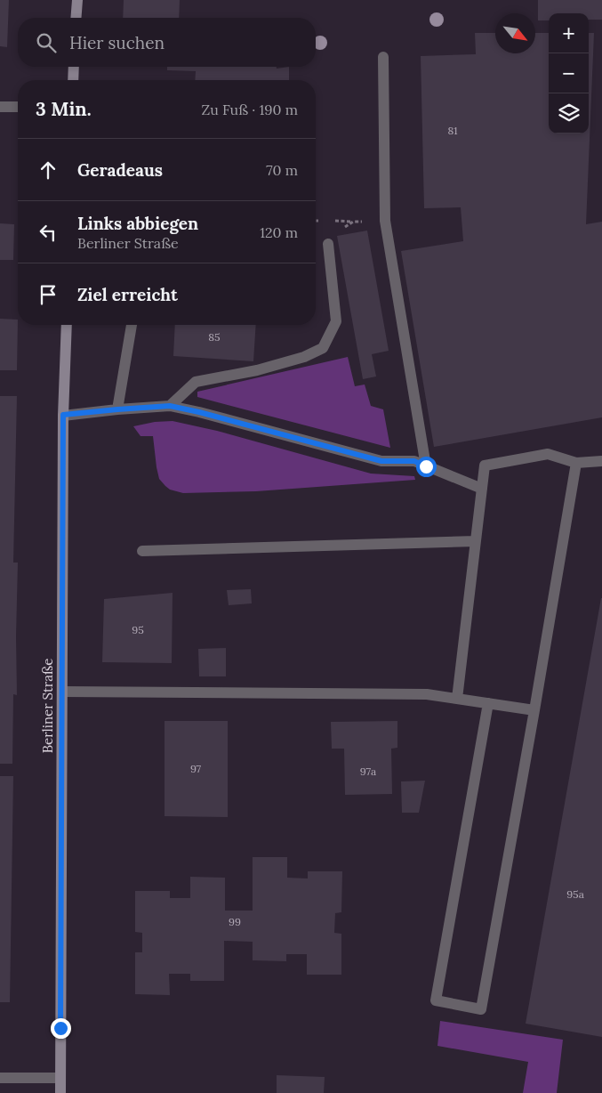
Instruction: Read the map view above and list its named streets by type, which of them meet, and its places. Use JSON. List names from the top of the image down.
{
  "streets": {
    "main road": ["Berliner Straße"]
  },
  "house_numbers": [
    "81",
    "85",
    "95",
    "97",
    "97a",
    "95a",
    "99"
  ],
  "north": "bottom right",
  "page": {
    "map_buttons": ["+", "−"],
    "search": "Hier suchen",
    "heading": ["3 Min.", "Zu Fuß · 190 m"],
    "list": [
      ["Geradeaus", "70 m"],
      ["Links abbiegen", "Berliner Straße", "120 m"],
      "Ziel erreicht"
    ]
  }
}
